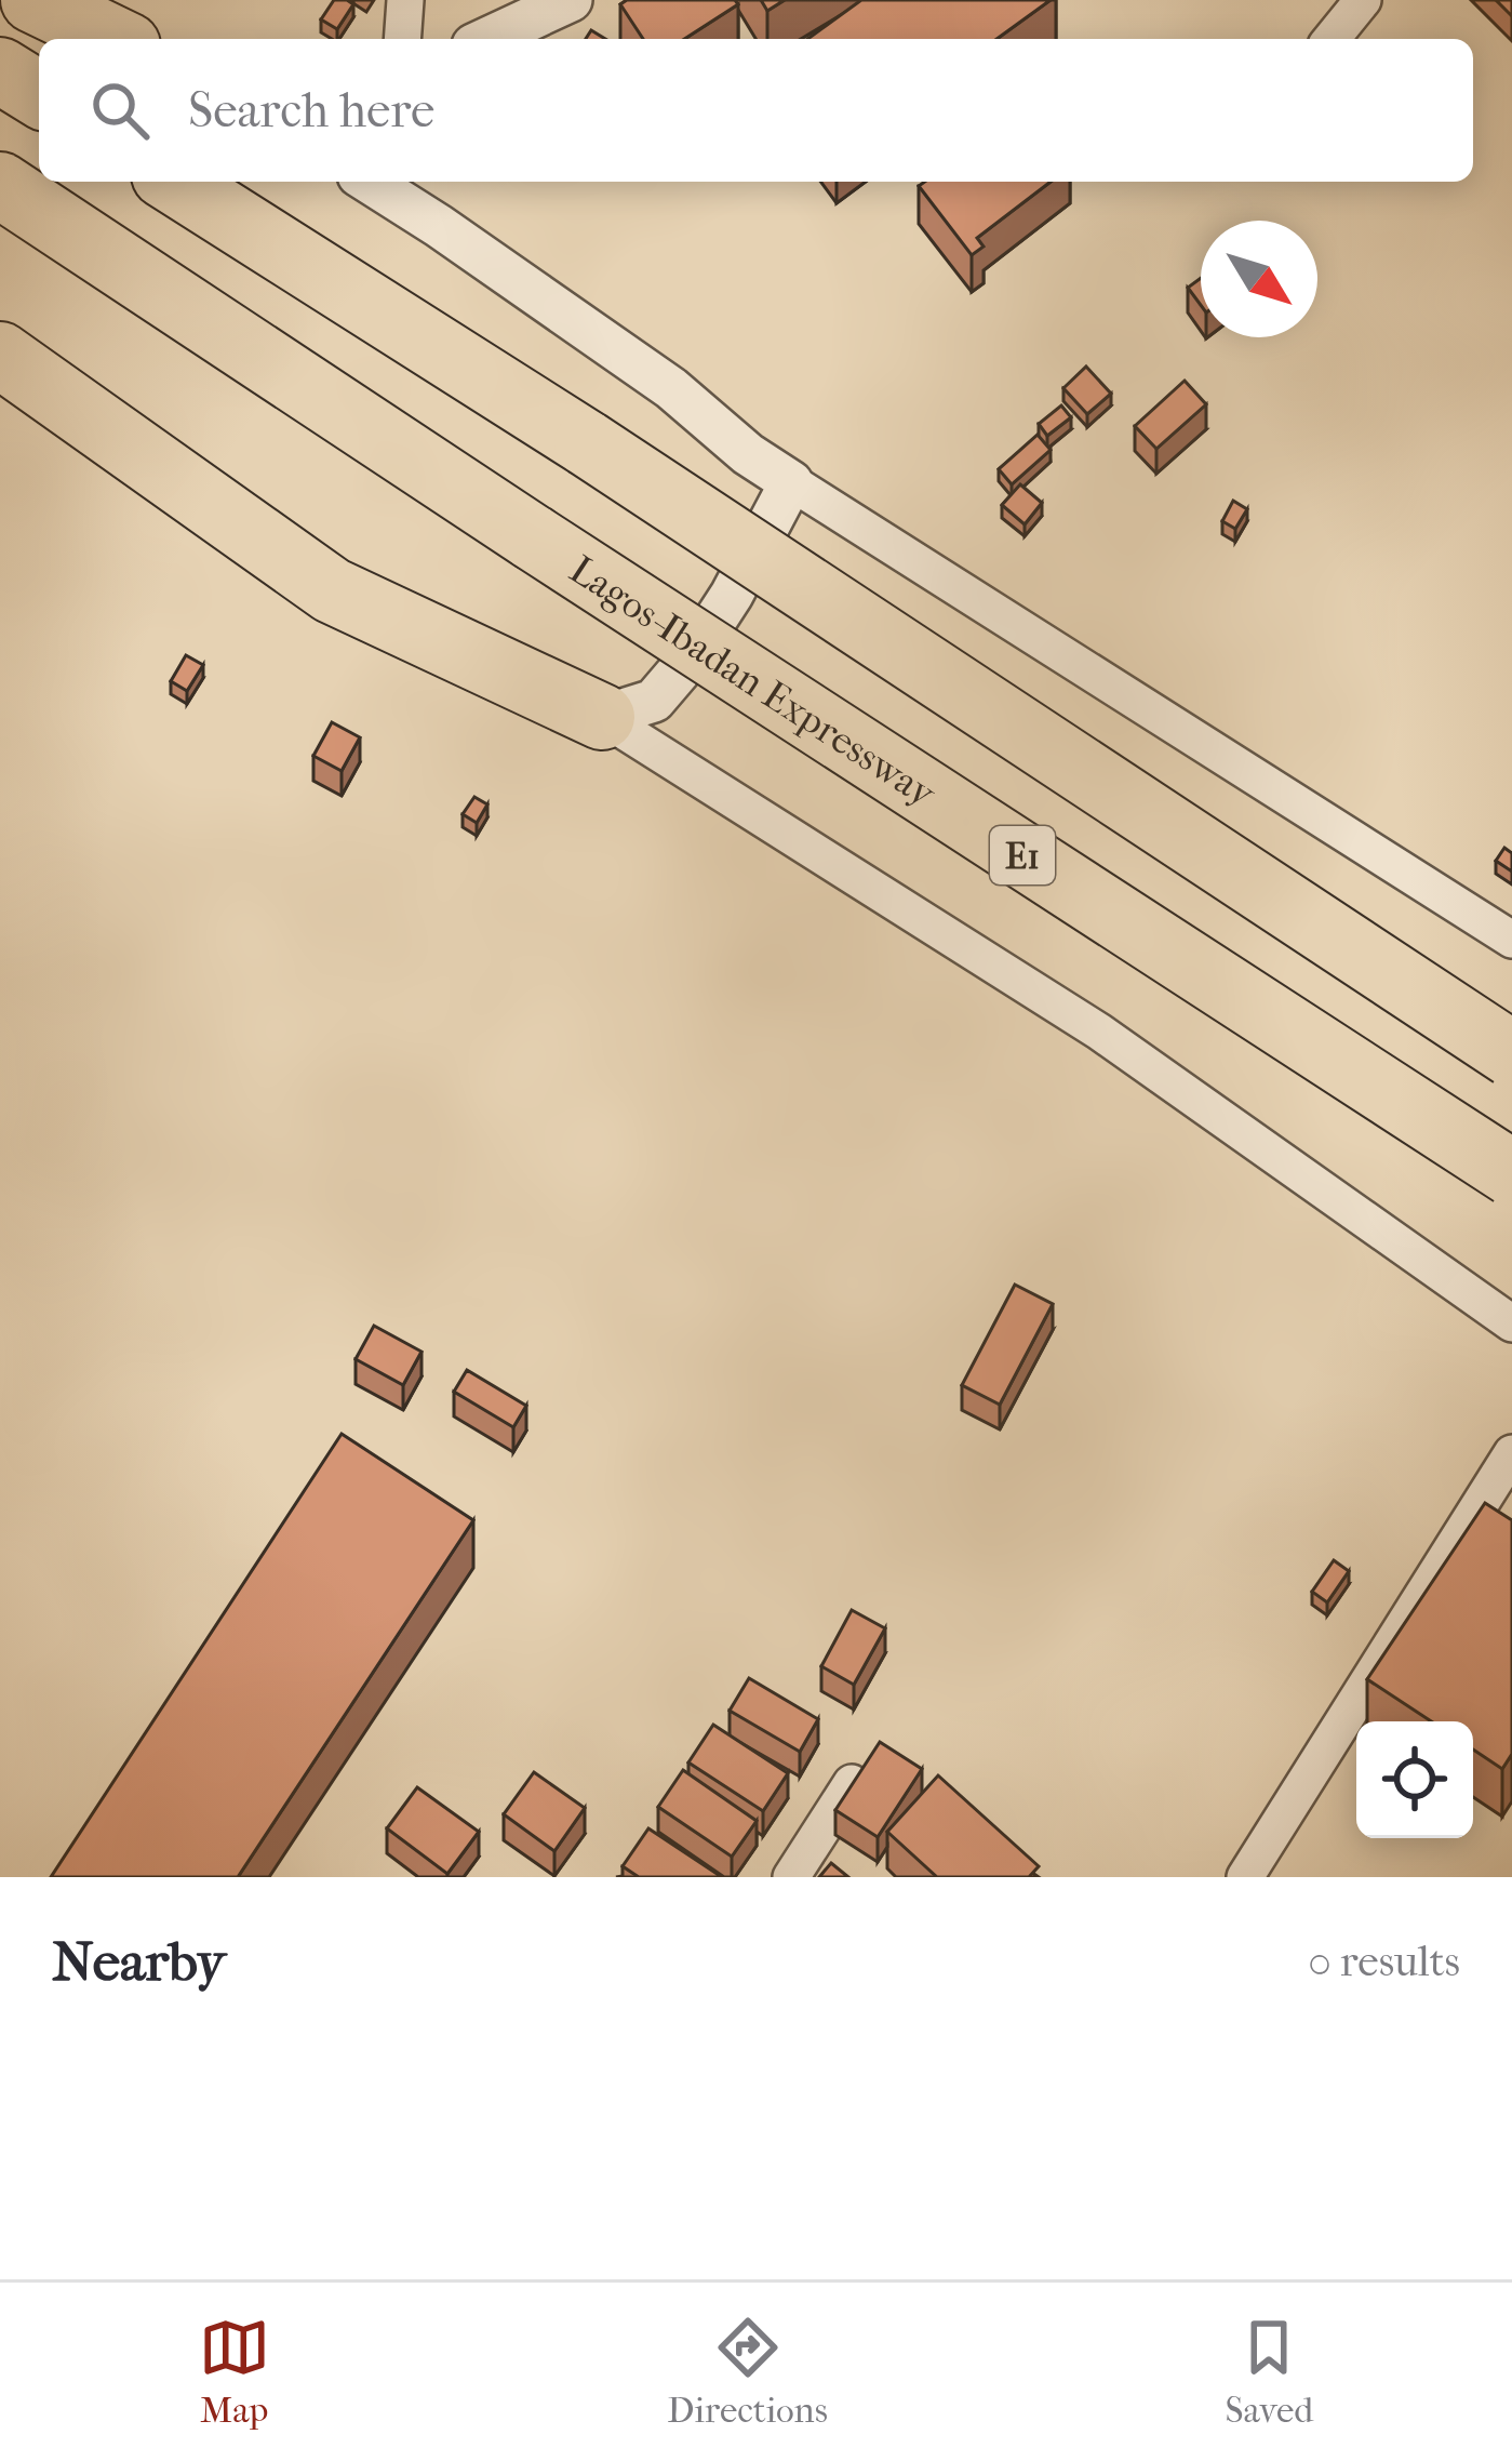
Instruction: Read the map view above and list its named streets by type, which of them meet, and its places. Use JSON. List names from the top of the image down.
{
  "streets": {
    "highway": ["Lagos-Ibadan Expressway", "E1"]
  },
  "north": "bottom right",
  "page": {
    "search": "Search here",
    "heading": ["Nearby", "0 results"],
    "nav": ["Map", "Directions", "Saved"]
  }
}
